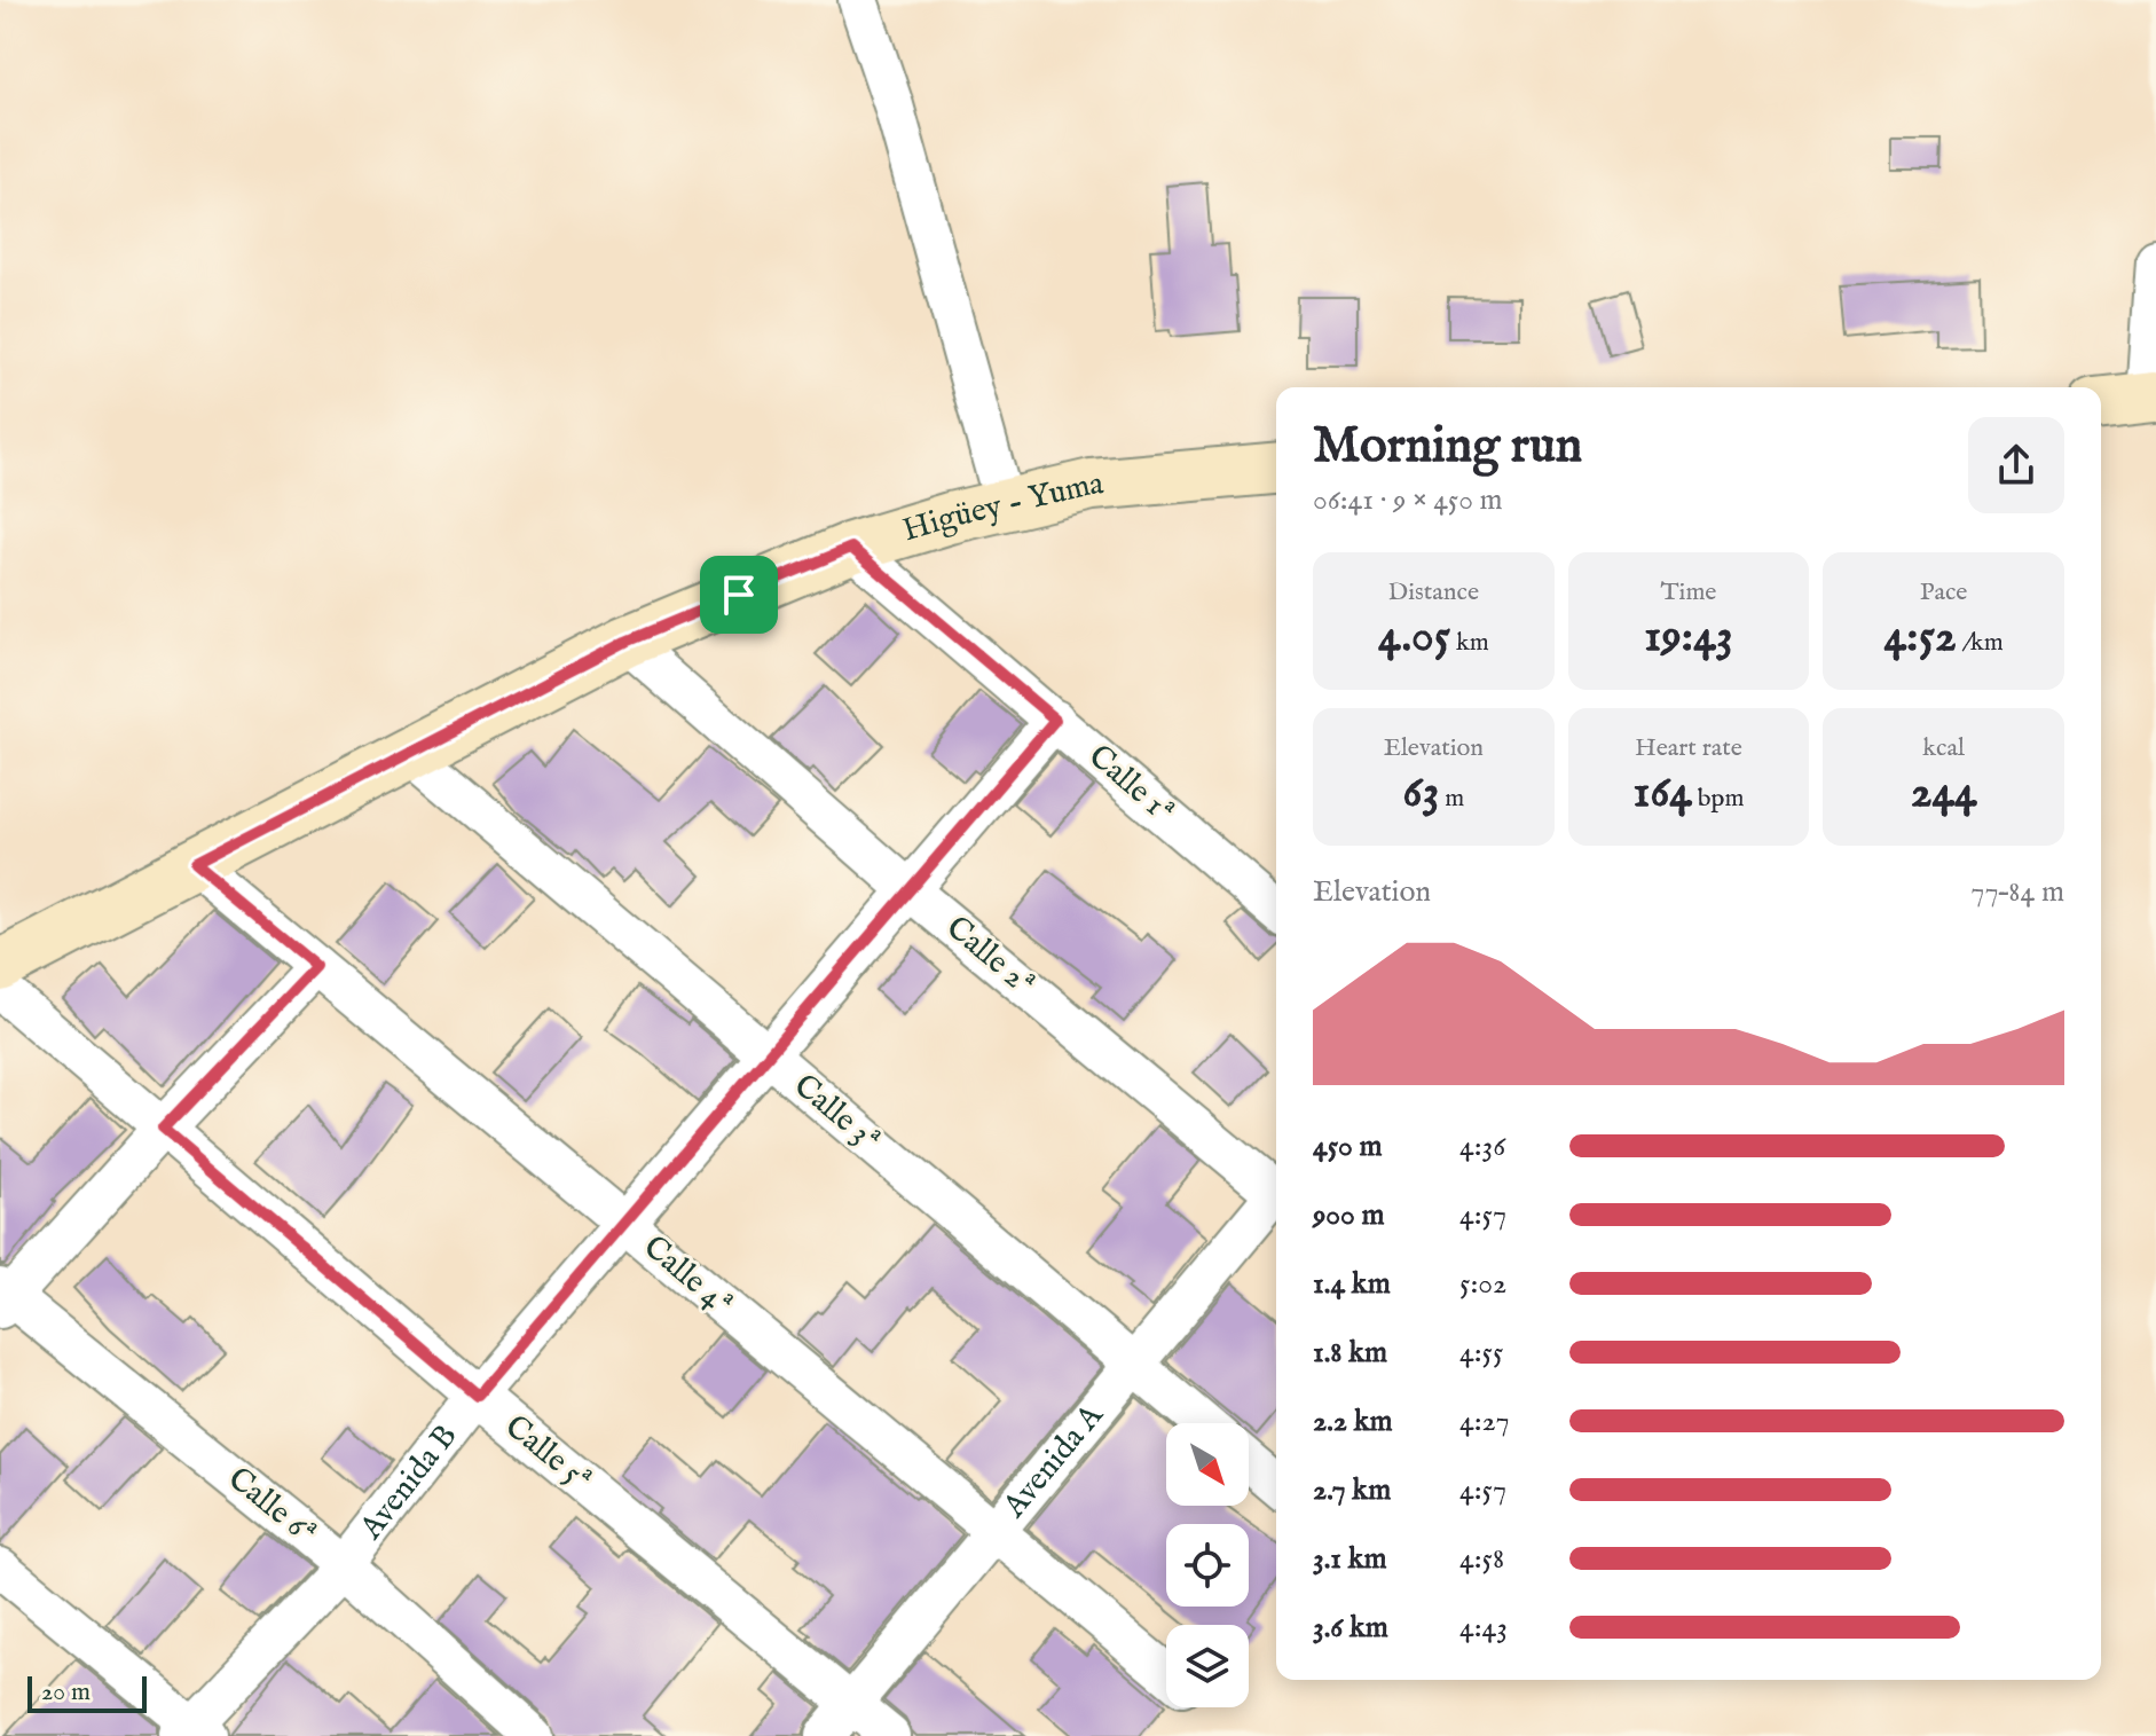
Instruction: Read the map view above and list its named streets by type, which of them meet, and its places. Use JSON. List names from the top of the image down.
{
  "streets": {
    "main road": ["Higüey - Yuma"],
    "street": [
      "Calle 1ª",
      "Calle 2ª",
      "Calle 3ª",
      "Calle 4ª",
      "Calle 5ª",
      "Avenida A",
      "Avenida B",
      "Calle 6ª"
    ]
  },
  "crossings": [
    ["Higüey - Yuma", "Calle 1ª"],
    ["Higüey - Yuma", "Calle 2ª"],
    ["Higüey - Yuma", "Calle 3ª"],
    ["Higüey - Yuma", "Calle 4ª"],
    ["Calle 1ª", "Avenida B"],
    ["Calle 2ª", "Avenida B"],
    ["Calle 3ª", "Avenida A"],
    ["Calle 3ª", "Avenida B"],
    ["Calle 4ª", "Avenida A"],
    ["Calle 4ª", "Avenida B"],
    ["Calle 5ª", "Avenida A"],
    ["Calle 5ª", "Avenida B"],
    ["Avenida B", "Calle 6ª"]
  ],
  "scale_bar": "20 m",
  "north": "bottom right",
  "page": {
    "heading": ["Morning run", "06:41 · 9 × 450 m"],
    "stats": [
      ["Distance", "4.05 km"],
      ["Time", "19:43"],
      ["Pace", "4:52 /km"],
      ["Elevation", "63 m"],
      ["Heart rate", "164 bpm"],
      ["kcal", "244"]
    ],
    "chart": ["Elevation", "77–84 m"],
    "list": [
      {
        "name": "450 m",
        "note": "4:36"
      },
      {
        "name": "900 m",
        "note": "4:57"
      },
      {
        "name": "1.4 km",
        "note": "5:02"
      },
      {
        "name": "1.8 km",
        "note": "4:55"
      },
      {
        "name": "2.2 km",
        "note": "4:27"
      },
      {
        "name": "2.7 km",
        "note": "4:57"
      },
      {
        "name": "3.1 km",
        "note": "4:58"
      },
      {
        "name": "3.6 km",
        "note": "4:43"
      }
    ],
    "scale": "20 m"
  }
}
